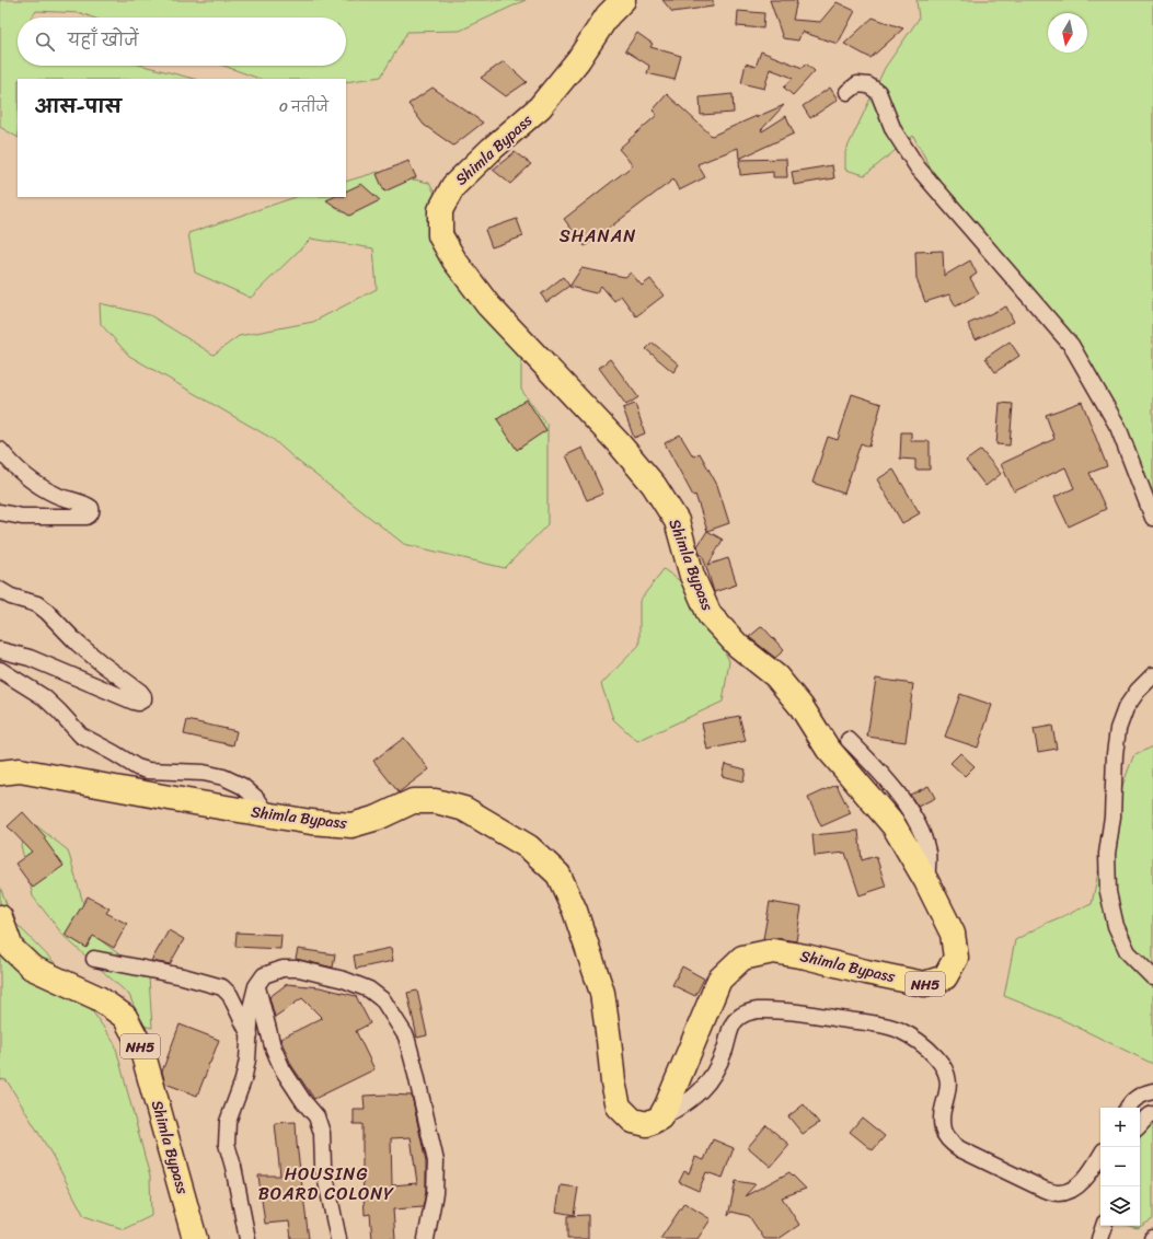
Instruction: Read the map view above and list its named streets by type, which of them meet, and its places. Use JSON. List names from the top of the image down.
{
  "streets": {
    "highway": ["Shimla Bypass", "NH5"]
  },
  "districts": ["SHANAN", "HOUSING BOARD COLONY"],
  "north": "bottom",
  "page": {
    "search": "यहाँ खोजें",
    "heading": ["आस-पास", "0 नतीजे"],
    "map_buttons": ["+", "−"]
  }
}
